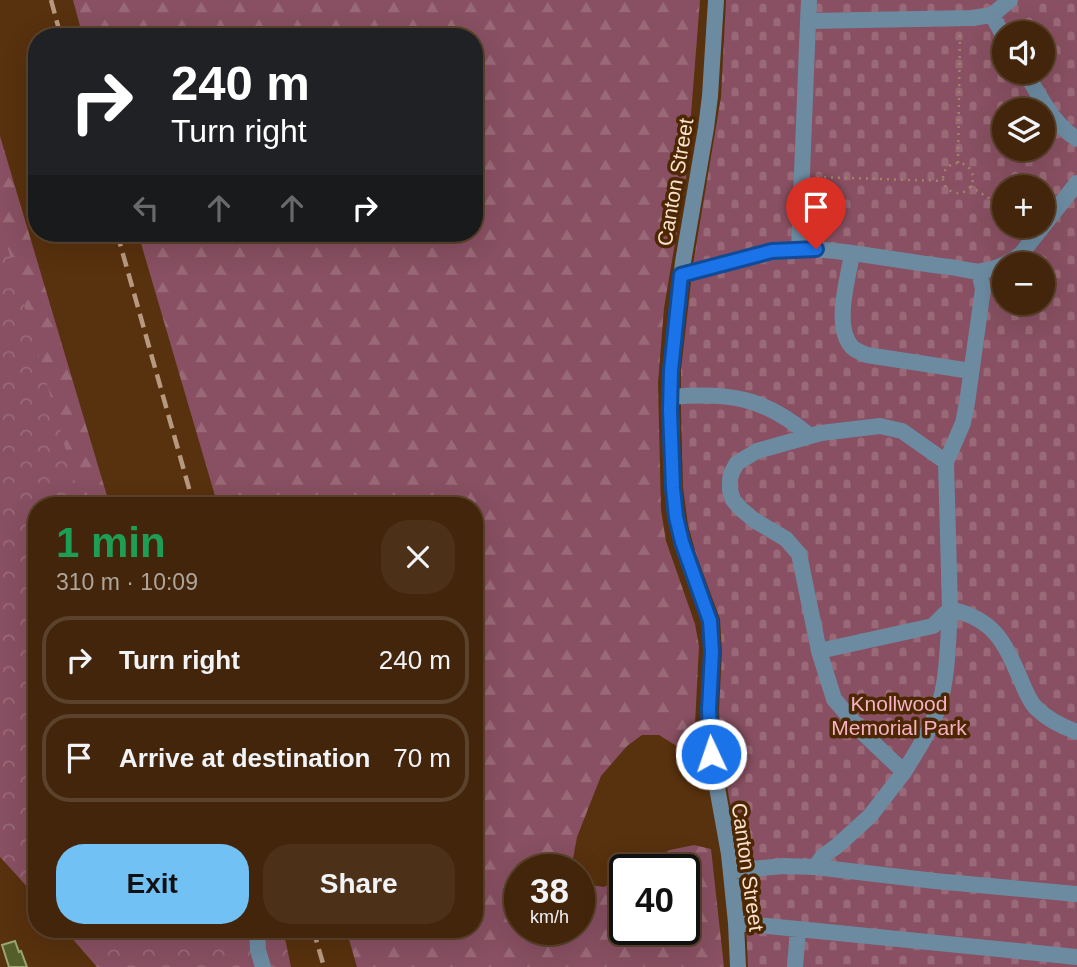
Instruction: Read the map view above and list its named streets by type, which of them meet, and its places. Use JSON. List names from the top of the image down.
{
  "streets": {
    "street": ["Canton Street"]
  },
  "parks": ["Knollwood Memorial Park"],
  "page": {
    "map_buttons": ["+", "−"],
    "turn": ["240 m", "Turn right"],
    "heading": ["1 min", "310 m · 10:09"],
    "list": [
      {
        "name": "Turn right",
        "value": "240 m"
      },
      {
        "name": "Arrive at destination",
        "value": "70 m"
      }
    ],
    "buttons": ["Exit", "Share"],
    "speed": "38 km/h",
    "limit": "40"
  }
}
